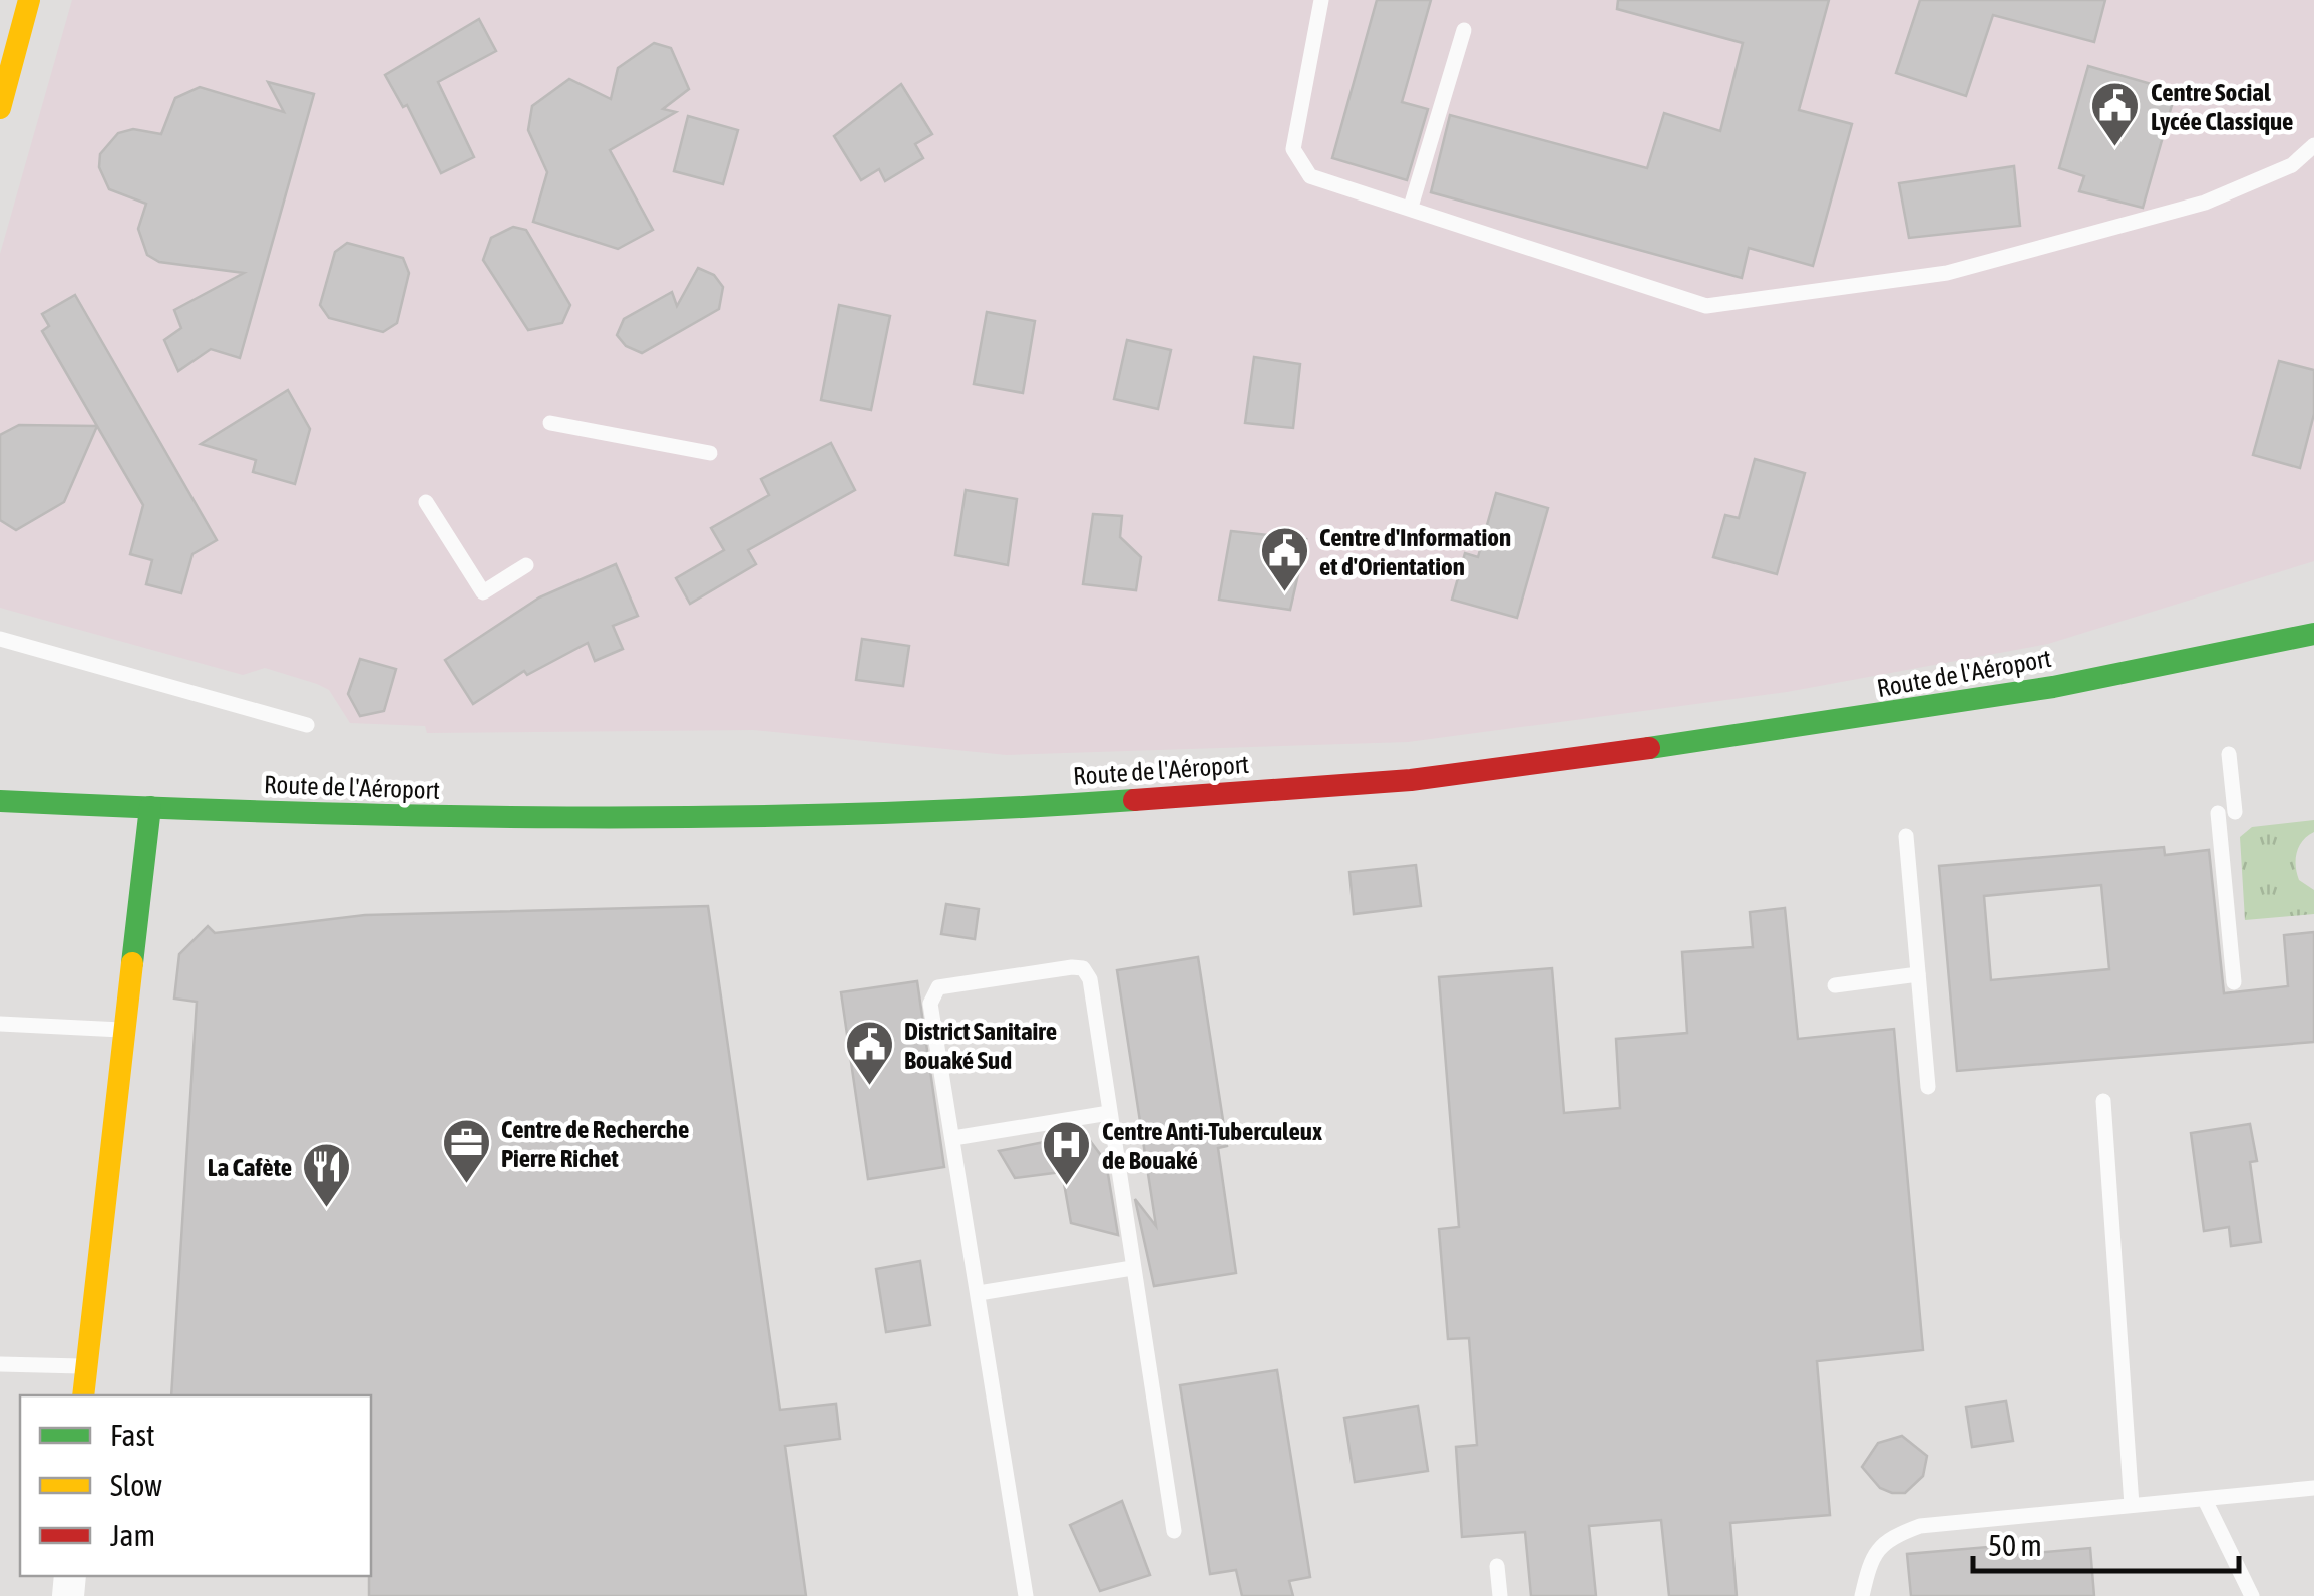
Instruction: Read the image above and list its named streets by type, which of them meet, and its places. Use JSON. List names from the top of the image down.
{
  "streets": {
    "main road": ["Route de l'Aéroport"]
  },
  "places": {
    "public building": ["Centre Social Lycée Classique", "Centre d'Information et d'Orientation", "District Sanitaire Bouaké Sud"],
    "office": ["Centre de Recherche Pierre Richet"],
    "hospital": ["Centre Anti-Tuberculeux de Bouaké"],
    "restaurant": ["La Cafète"]
  },
  "legend": ["Fast", "Slow", "Jam"],
  "scale_bar": "50 m"
}
